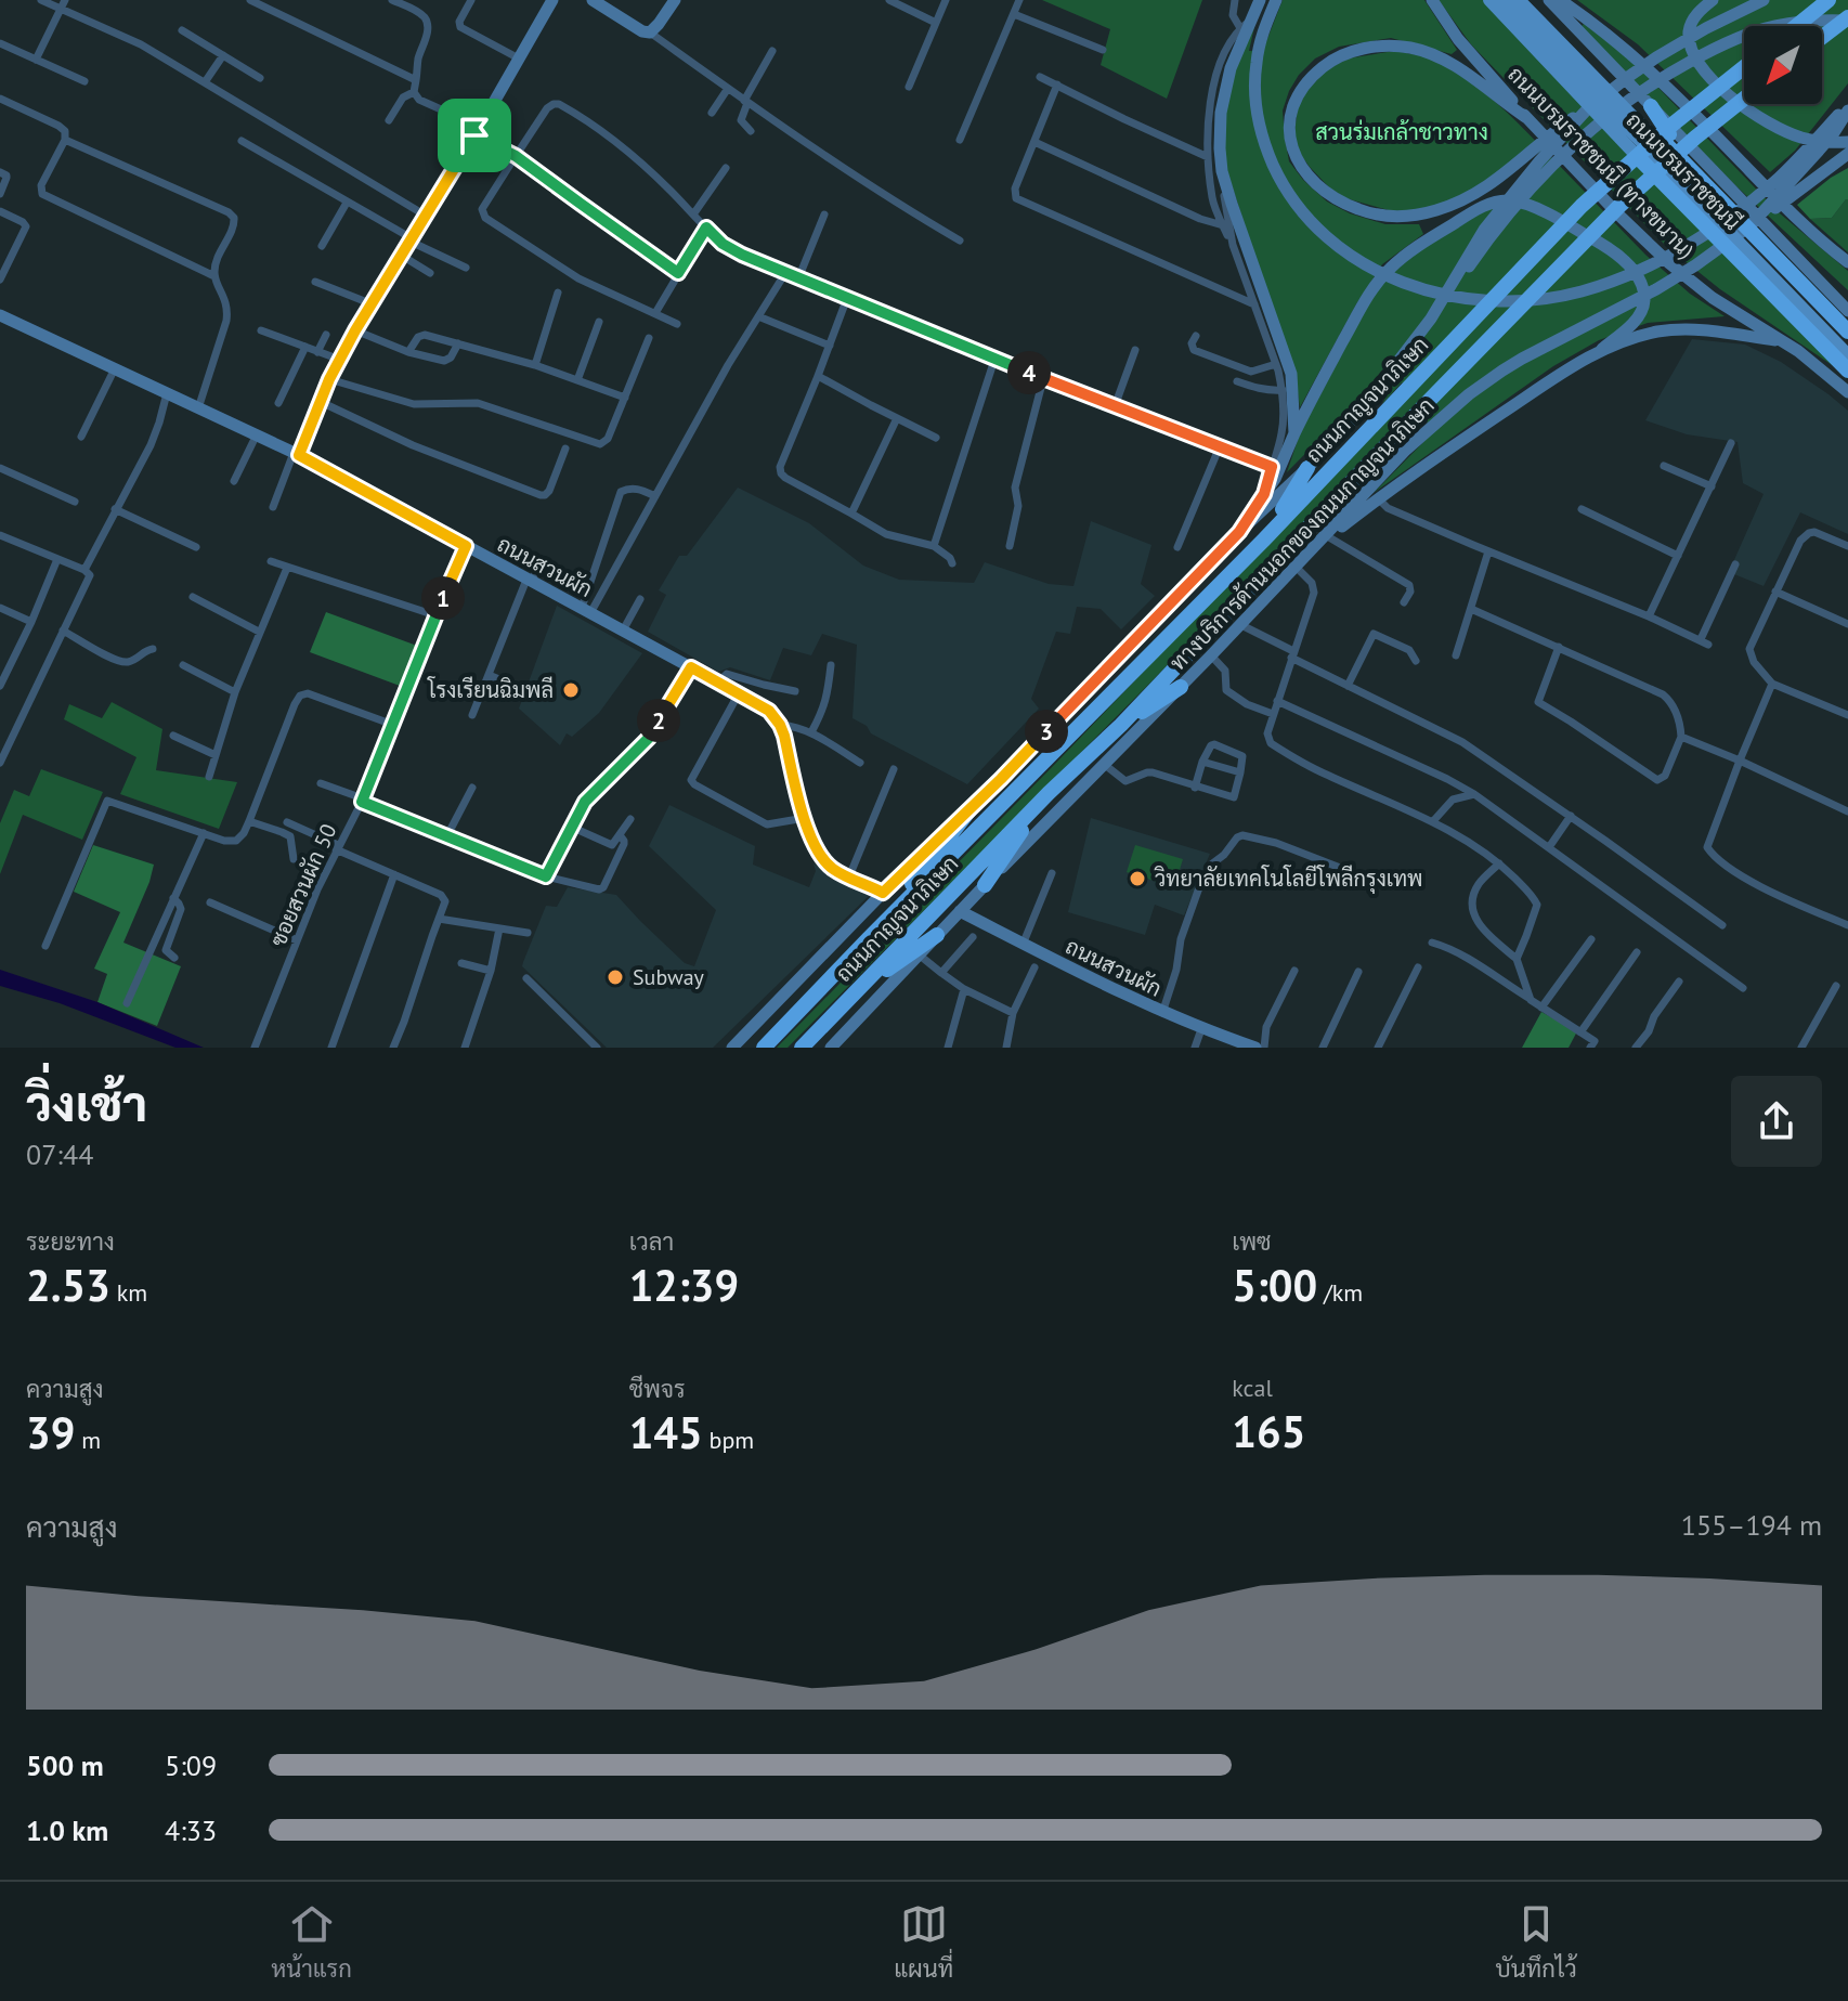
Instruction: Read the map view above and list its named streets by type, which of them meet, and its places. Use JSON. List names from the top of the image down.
{
  "streets": {
    "highway": ["ถนนบรมราชชนนี", "ถนนกาญจนาภิเษก"],
    "main road": ["ถนนบรมราชชนนี (ทางขนาน)", "ทางบริการด้านนอกของถนนกาญจนาภิเษก", "ถนนสวนผัก"],
    "street": ["ซอยสวนผัก 50"]
  },
  "crossings": [
    ["ทางบริการด้านนอกของถนนกาญจนาภิเษก", "ถนนสวนผัก"],
    ["ถนนสวนผัก", "ซอยสวนผัก 50"]
  ],
  "parks": ["สวนร่มเกล้าชาวทาง"],
  "places": ["โรงเรียนฉิมพลี", "วิทยาลัยเทคโนโลยีโพลีกรุงเทพ", "Subway"],
  "north": "bottom left",
  "page": {
    "pins": [
      "4",
      "1",
      "2",
      "3"
    ],
    "heading": ["วิ่งเช้า", "07:44"],
    "stats": [
      ["ระยะทาง", "2.53 km"],
      ["เวลา", "12:39"],
      ["เพซ", "5:00 /km"],
      ["ความสูง", "39 m"],
      ["ชีพจร", "145 bpm"],
      ["kcal", "165"]
    ],
    "chart": ["ความสูง", "155–194 m"],
    "list": [
      {
        "name": "500 m",
        "note": "5:09"
      },
      {
        "name": "1.0 km",
        "note": "4:33"
      }
    ],
    "tabs": ["หน้าแรก", "แผนที่", "บันทึกไว้"]
  }
}
